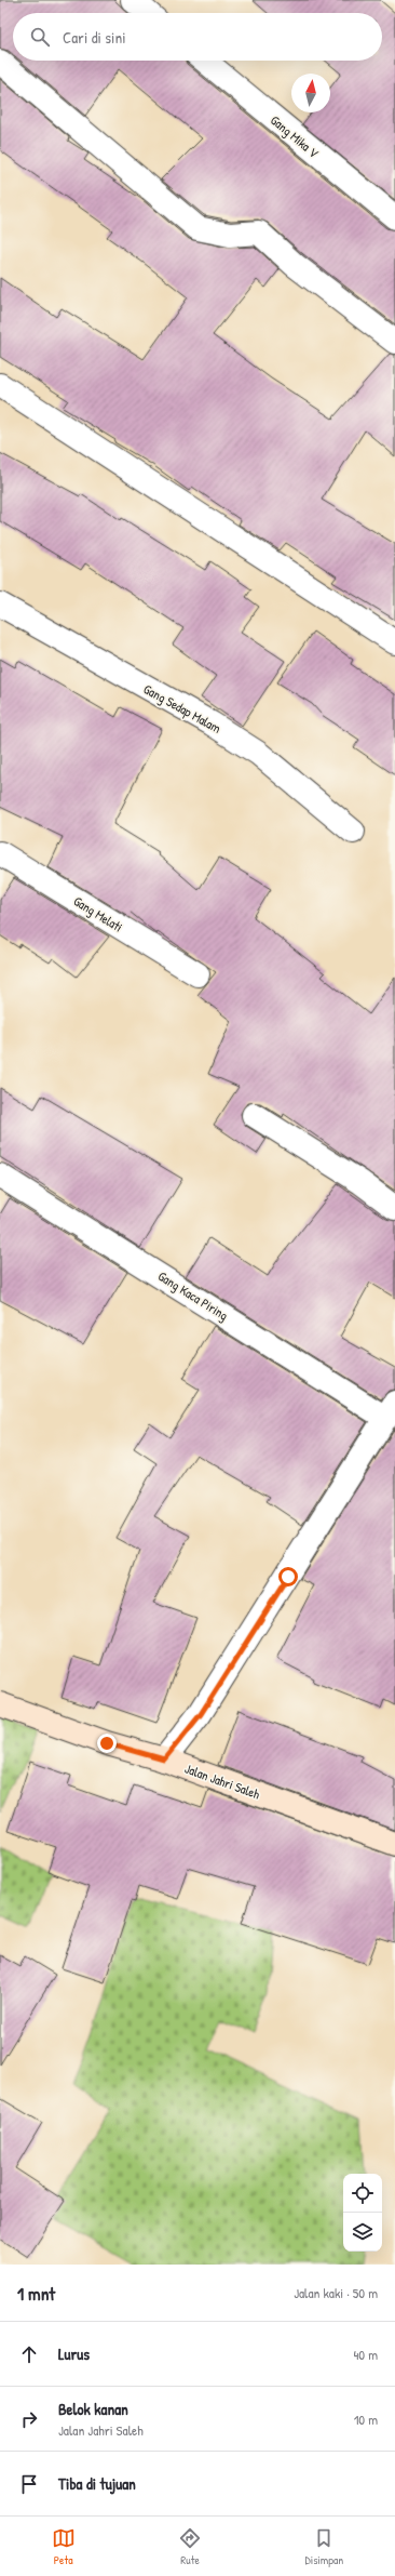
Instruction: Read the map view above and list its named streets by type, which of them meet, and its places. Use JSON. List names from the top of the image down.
{
  "streets": {
    "street": [
      "Gang Mika V",
      "Gang Sedap Malam",
      "Gang Melati",
      "Gang Kaca Piring",
      "Jalan Jahri Saleh"
    ]
  },
  "north": "top",
  "page": {
    "search": "Cari di sini",
    "heading": ["1 mnt", "Jalan kaki · 50 m"],
    "list": [
      ["Lurus", "40 m"],
      ["Belok kanan", "Jalan Jahri Saleh", "10 m"],
      "Tiba di tujuan"
    ],
    "nav": ["Peta", "Rute", "Disimpan"]
  }
}
